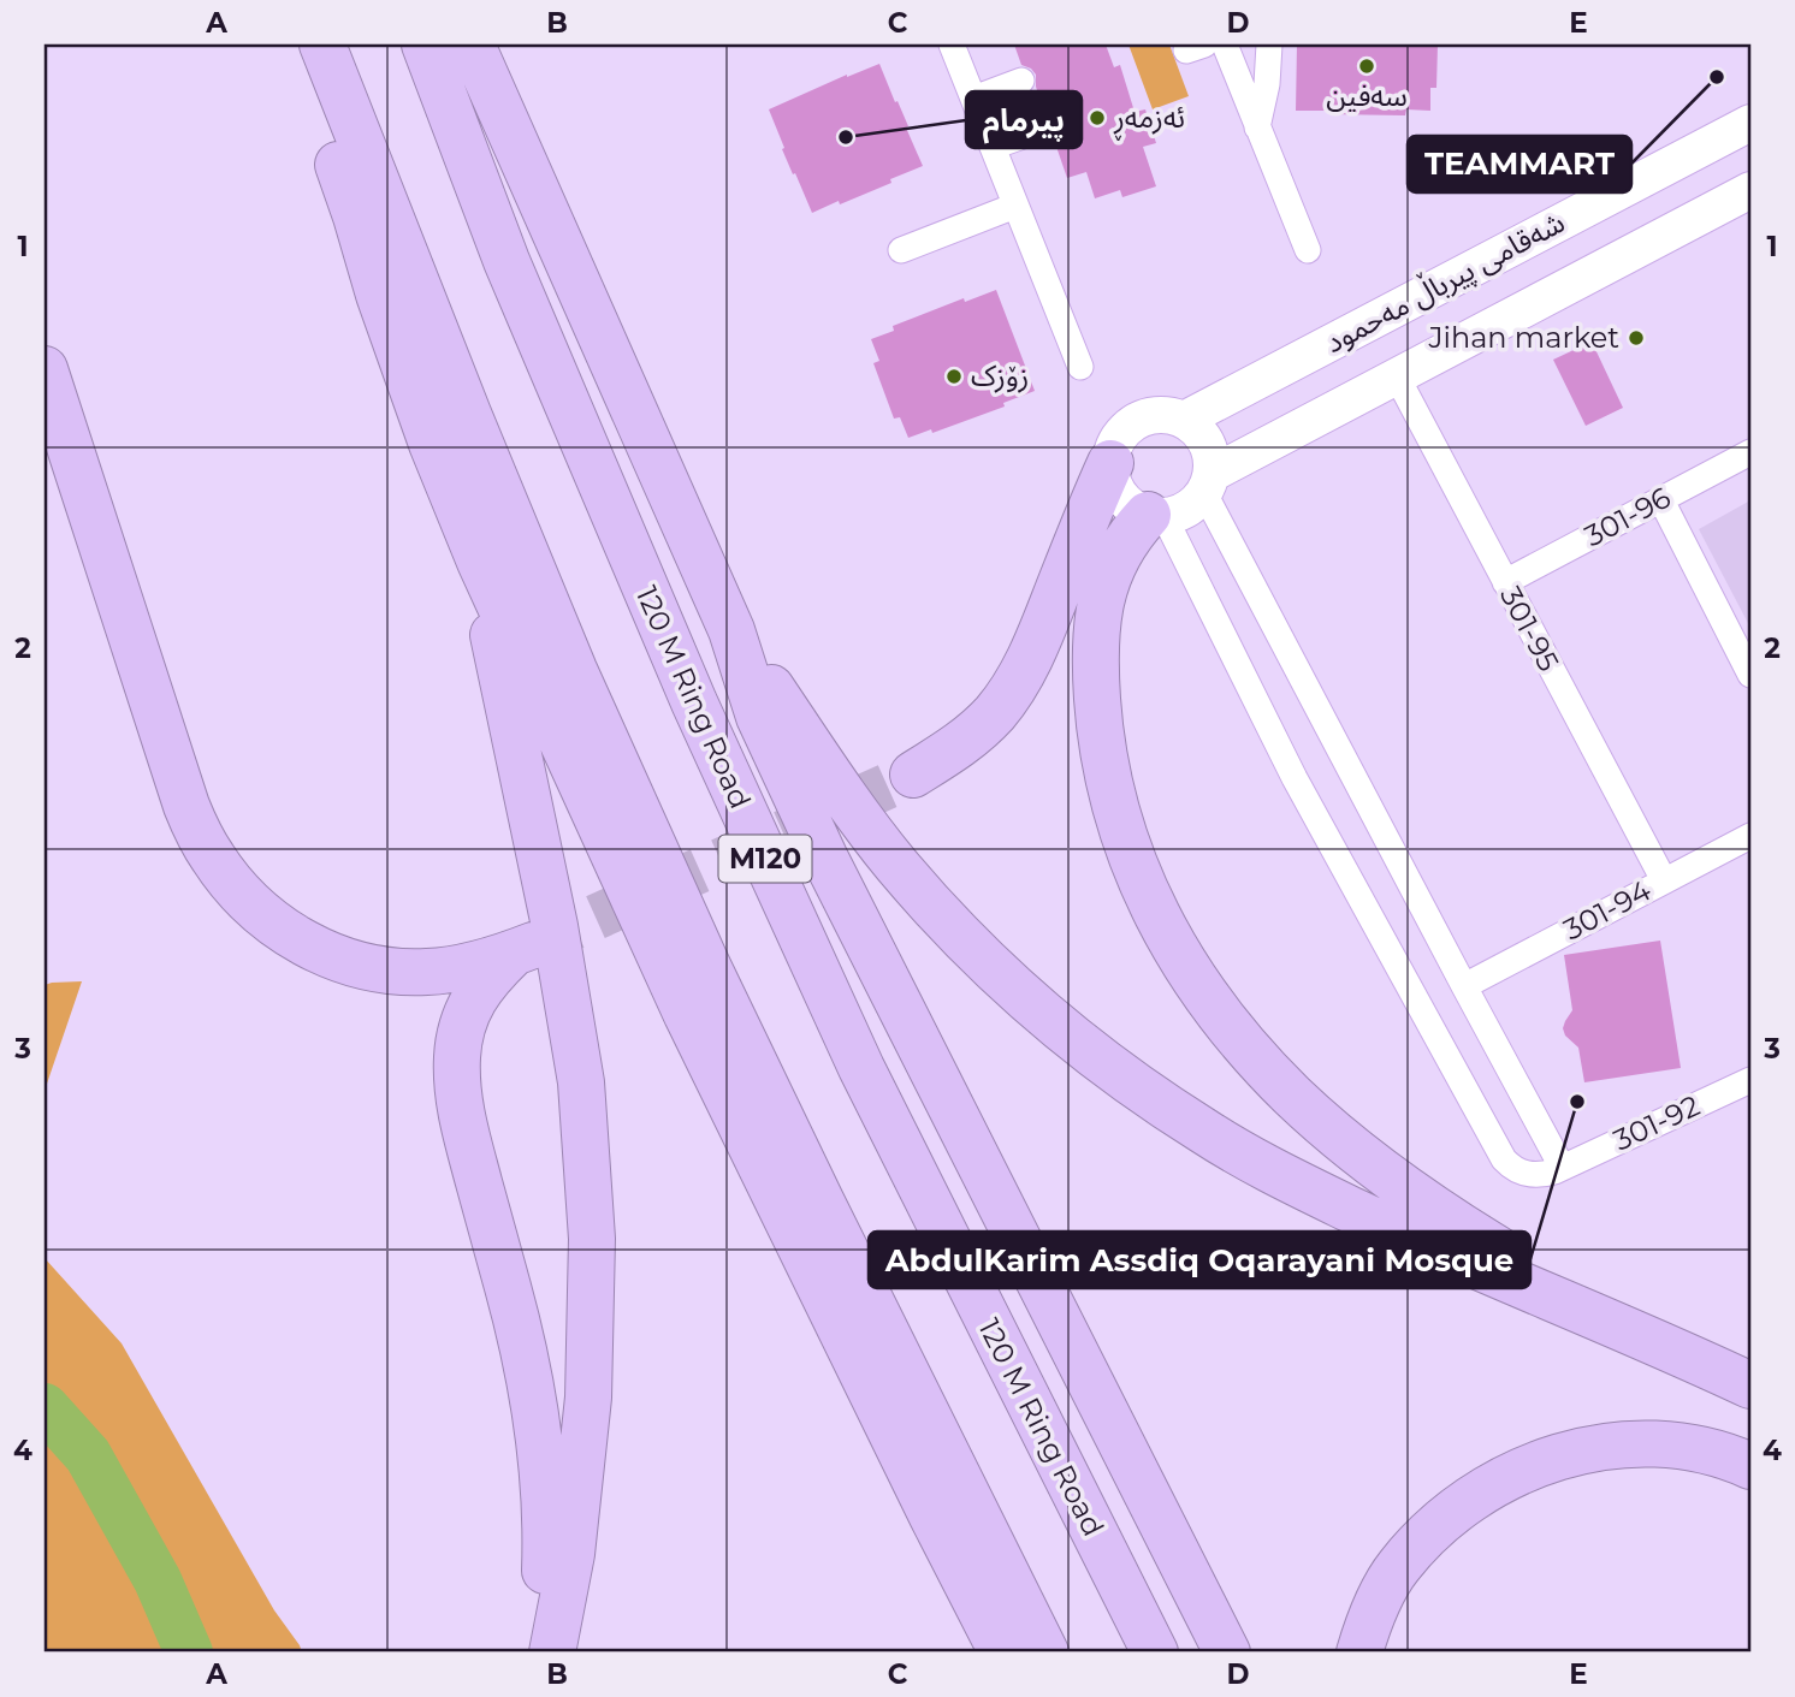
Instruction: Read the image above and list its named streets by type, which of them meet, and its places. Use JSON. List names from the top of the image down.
{
  "streets": {
    "highway": ["120 M Ring Road", "M120"],
    "main road": ["شەقامی پیرباڵ مەحمود"],
    "street": [
      "301-96",
      "301-95",
      "301-94",
      "301-92"
    ]
  },
  "crossings": [
    ["شەقامی پیرباڵ مەحمود", "301-95"],
    ["شەقامی پیرباڵ مەحمود", "301-92"],
    ["301-96", "301-95"],
    ["301-95", "301-94"]
  ],
  "places": [
    "سەفین",
    "TEAMMART",
    "ئەزمەڕ",
    "پیرمام",
    "Jihan market",
    "زۆزک",
    "AbdulKarim Assdiq Oqarayani Mosque"
  ],
  "grid": {
    "columns": [
      "A",
      "B",
      "C",
      "D",
      "E"
    ],
    "rows": [
      "1",
      "2",
      "3",
      "4"
    ]
  }
}
